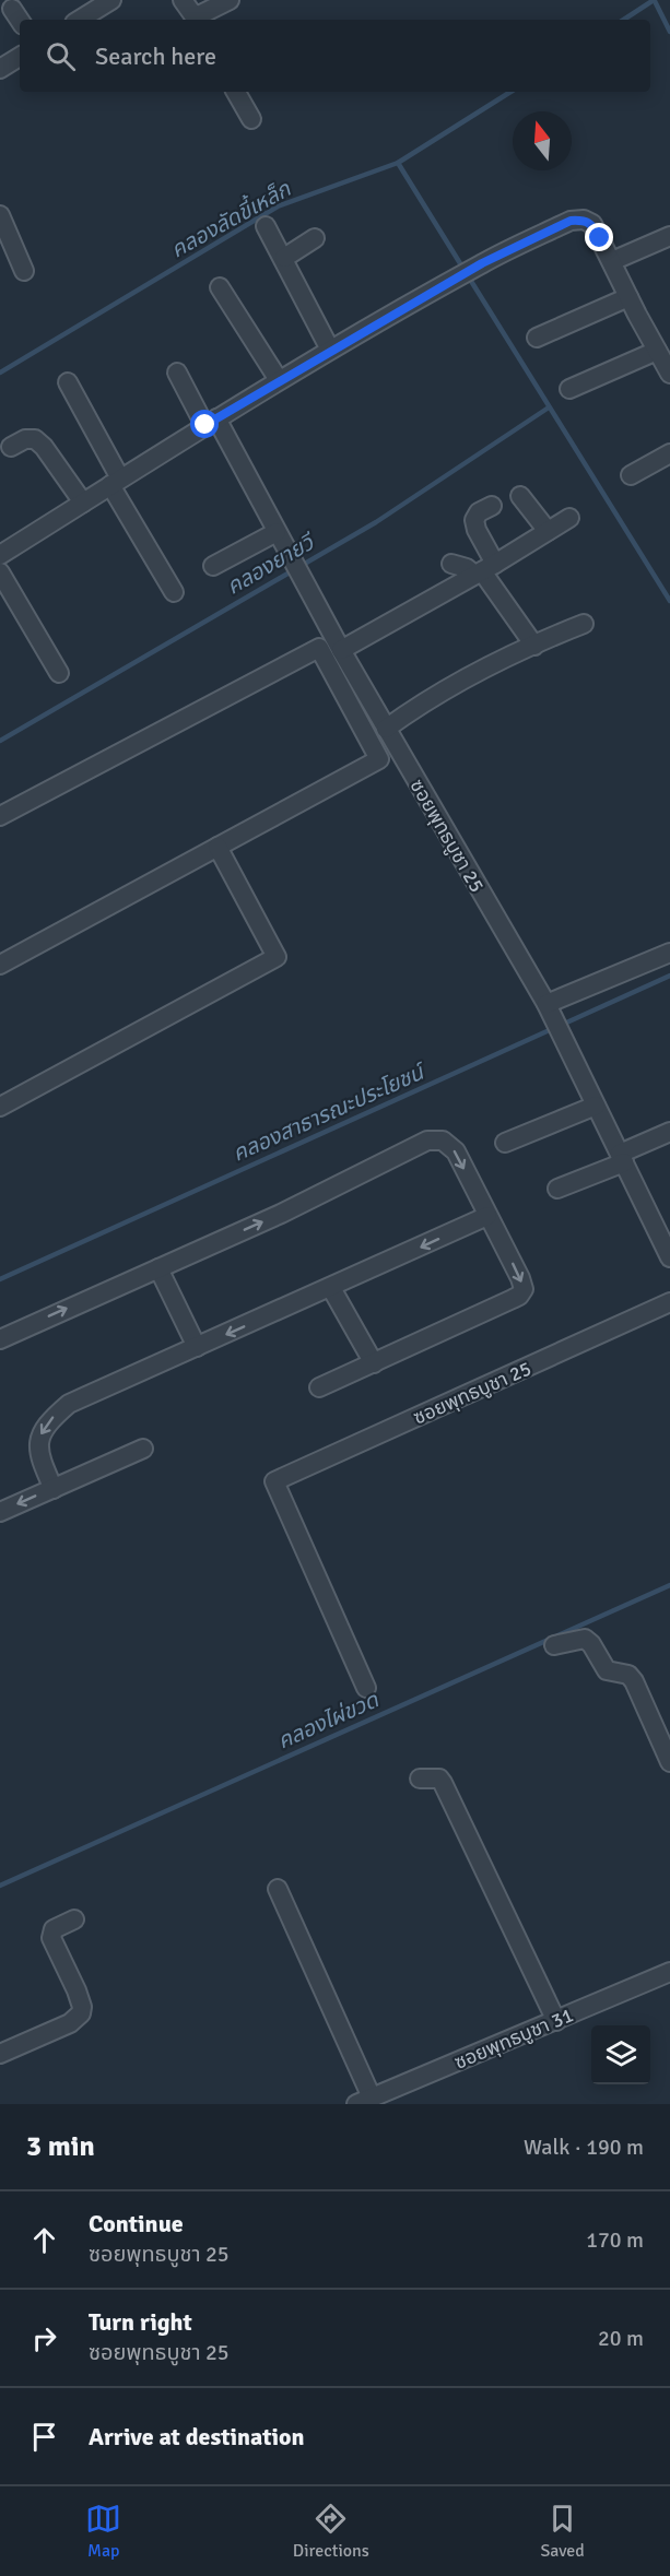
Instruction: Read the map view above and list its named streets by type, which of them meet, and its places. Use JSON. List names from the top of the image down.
{
  "streets": {
    "street": ["ซอยพุทธบูชา 25", "ซอยพุทธบูชา 31"]
  },
  "water": [
    "คลองลัดขี้เหล็ก",
    "คลองยายวี",
    "คลองสาธารณะประโยชน์",
    "คลองไผ่ขวด"
  ],
  "north": "top",
  "page": {
    "search": "Search here",
    "heading": ["3 min", "Walk · 190 m"],
    "list": [
      ["Continue", "ซอยพุทธบูชา 25", "170 m"],
      ["Turn right", "ซอยพุทธบูชา 25", "20 m"],
      "Arrive at destination"
    ],
    "nav": ["Map", "Directions", "Saved"]
  }
}
